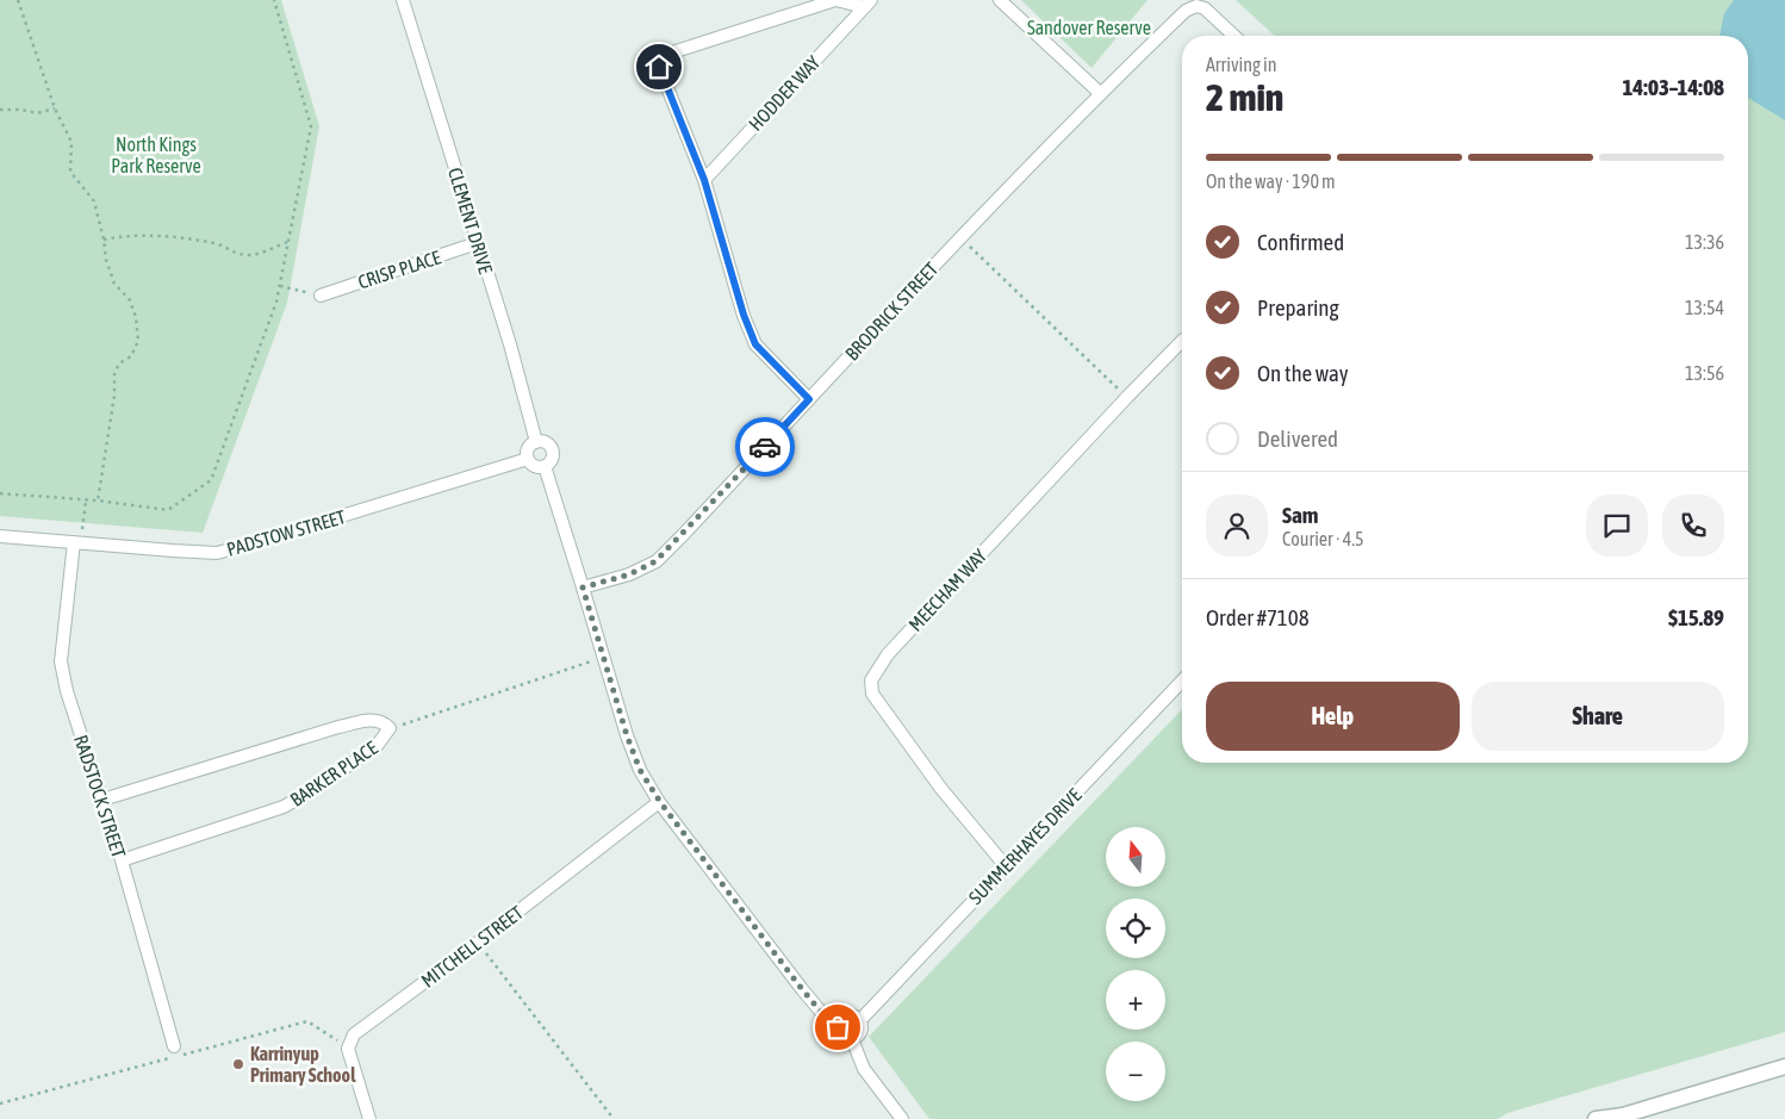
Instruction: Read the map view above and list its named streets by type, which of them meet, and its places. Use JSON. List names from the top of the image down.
{
  "streets": {
    "street": [
      "HODDER WAY",
      "CLEMENT DRIVE",
      "CRISP PLACE",
      "BRODRICK STREET",
      "PADSTOW STREET",
      "MEECHAM WAY",
      "BARKER PLACE",
      "RADSTOCK STREET",
      "SUMMERHAYES DRIVE",
      "MITCHELL STREET"
    ]
  },
  "crossings": [
    ["HODDER WAY", "BRODRICK STREET"],
    ["CLEMENT DRIVE", "CRISP PLACE"],
    ["CLEMENT DRIVE", "PADSTOW STREET"],
    ["PADSTOW STREET", "RADSTOCK STREET"],
    ["MEECHAM WAY", "SUMMERHAYES DRIVE"],
    ["BARKER PLACE", "RADSTOCK STREET"]
  ],
  "parks": ["Sandover Reserve", "North Kings Park Reserve"],
  "places": ["Karrinyup Primary School"],
  "north": "top",
  "page": {
    "heading": ["2 min", "Arriving in", "14:03–14:08"],
    "panel": [
      "Sam",
      "Courier · 4.5",
      "Order #7108",
      "$15.89"
    ],
    "bar": "On the way · 190 m",
    "list": [
      ["Confirmed", "13:36"],
      ["Preparing", "13:54"],
      ["On the way", "13:56"],
      "Delivered"
    ],
    "buttons": ["Help", "Share"],
    "map_buttons": ["+", "−"]
  }
}
